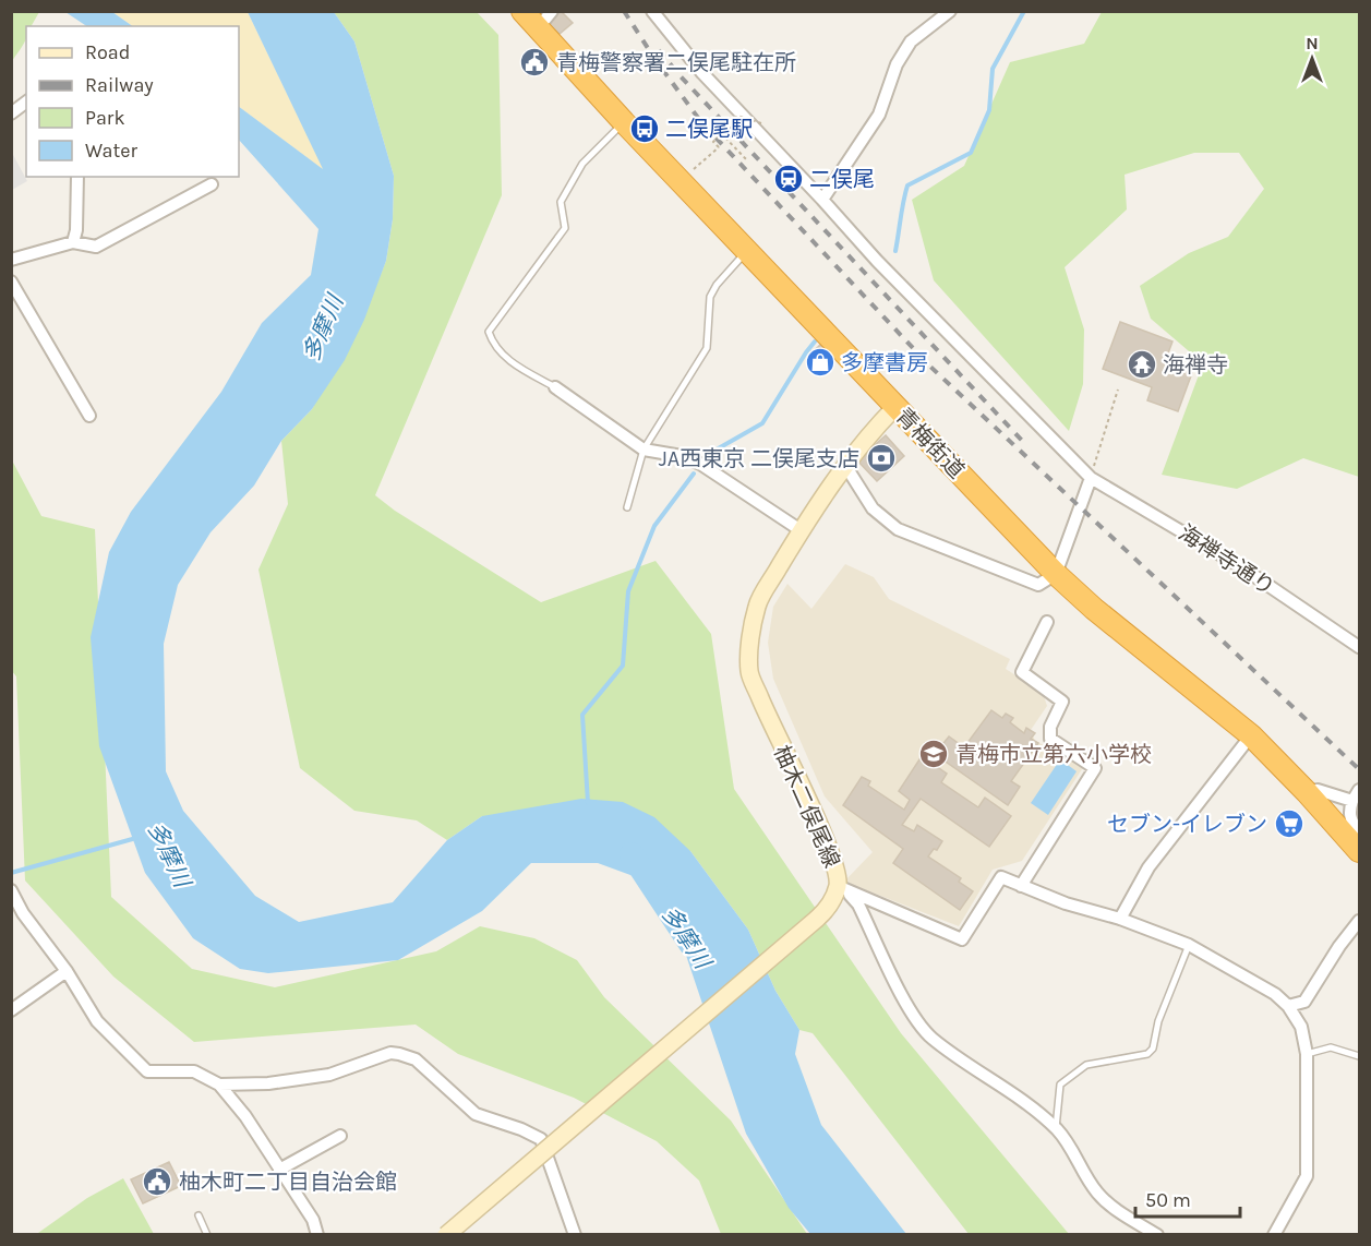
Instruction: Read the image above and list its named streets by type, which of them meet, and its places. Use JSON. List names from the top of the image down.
{
  "streets": {
    "highway": ["青梅街道"],
    "main road": ["柚木二俣尾線"],
    "street": ["海禅寺通り"]
  },
  "crossings": [
    ["青梅街道", "柚木二俣尾線"]
  ],
  "water": ["多摩川"],
  "places": {
    "public building": ["青梅警察署二俣尾駐在所", "柚木町二丁目自治会館"],
    "bus stop": ["二俣尾駅"],
    "station": ["二俣尾"],
    "shop": ["多摩書房"],
    "temple": ["海禅寺"],
    "bank": ["JA西東京 二俣尾支店"],
    "school or university": ["青梅市立第六小学校"],
    "supermarket": ["セブン-イレブン"]
  },
  "legend": [
    "Road",
    "Railway",
    "Park",
    "Water"
  ],
  "scale_bar": "50 m",
  "north": "top"
}
